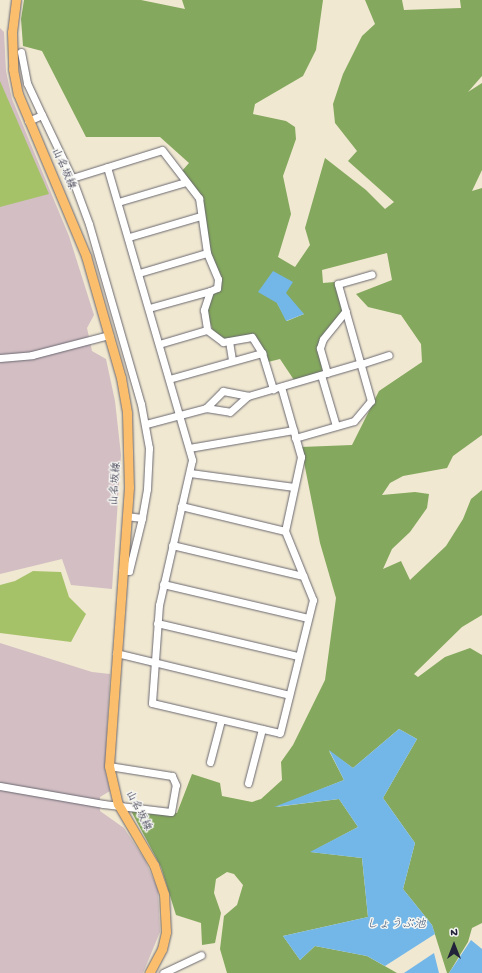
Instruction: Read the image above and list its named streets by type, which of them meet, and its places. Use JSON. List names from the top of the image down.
{
  "streets": {
    "main road": ["山名坂線"]
  },
  "water": ["しょうぶ池"],
  "north": "top"
}
